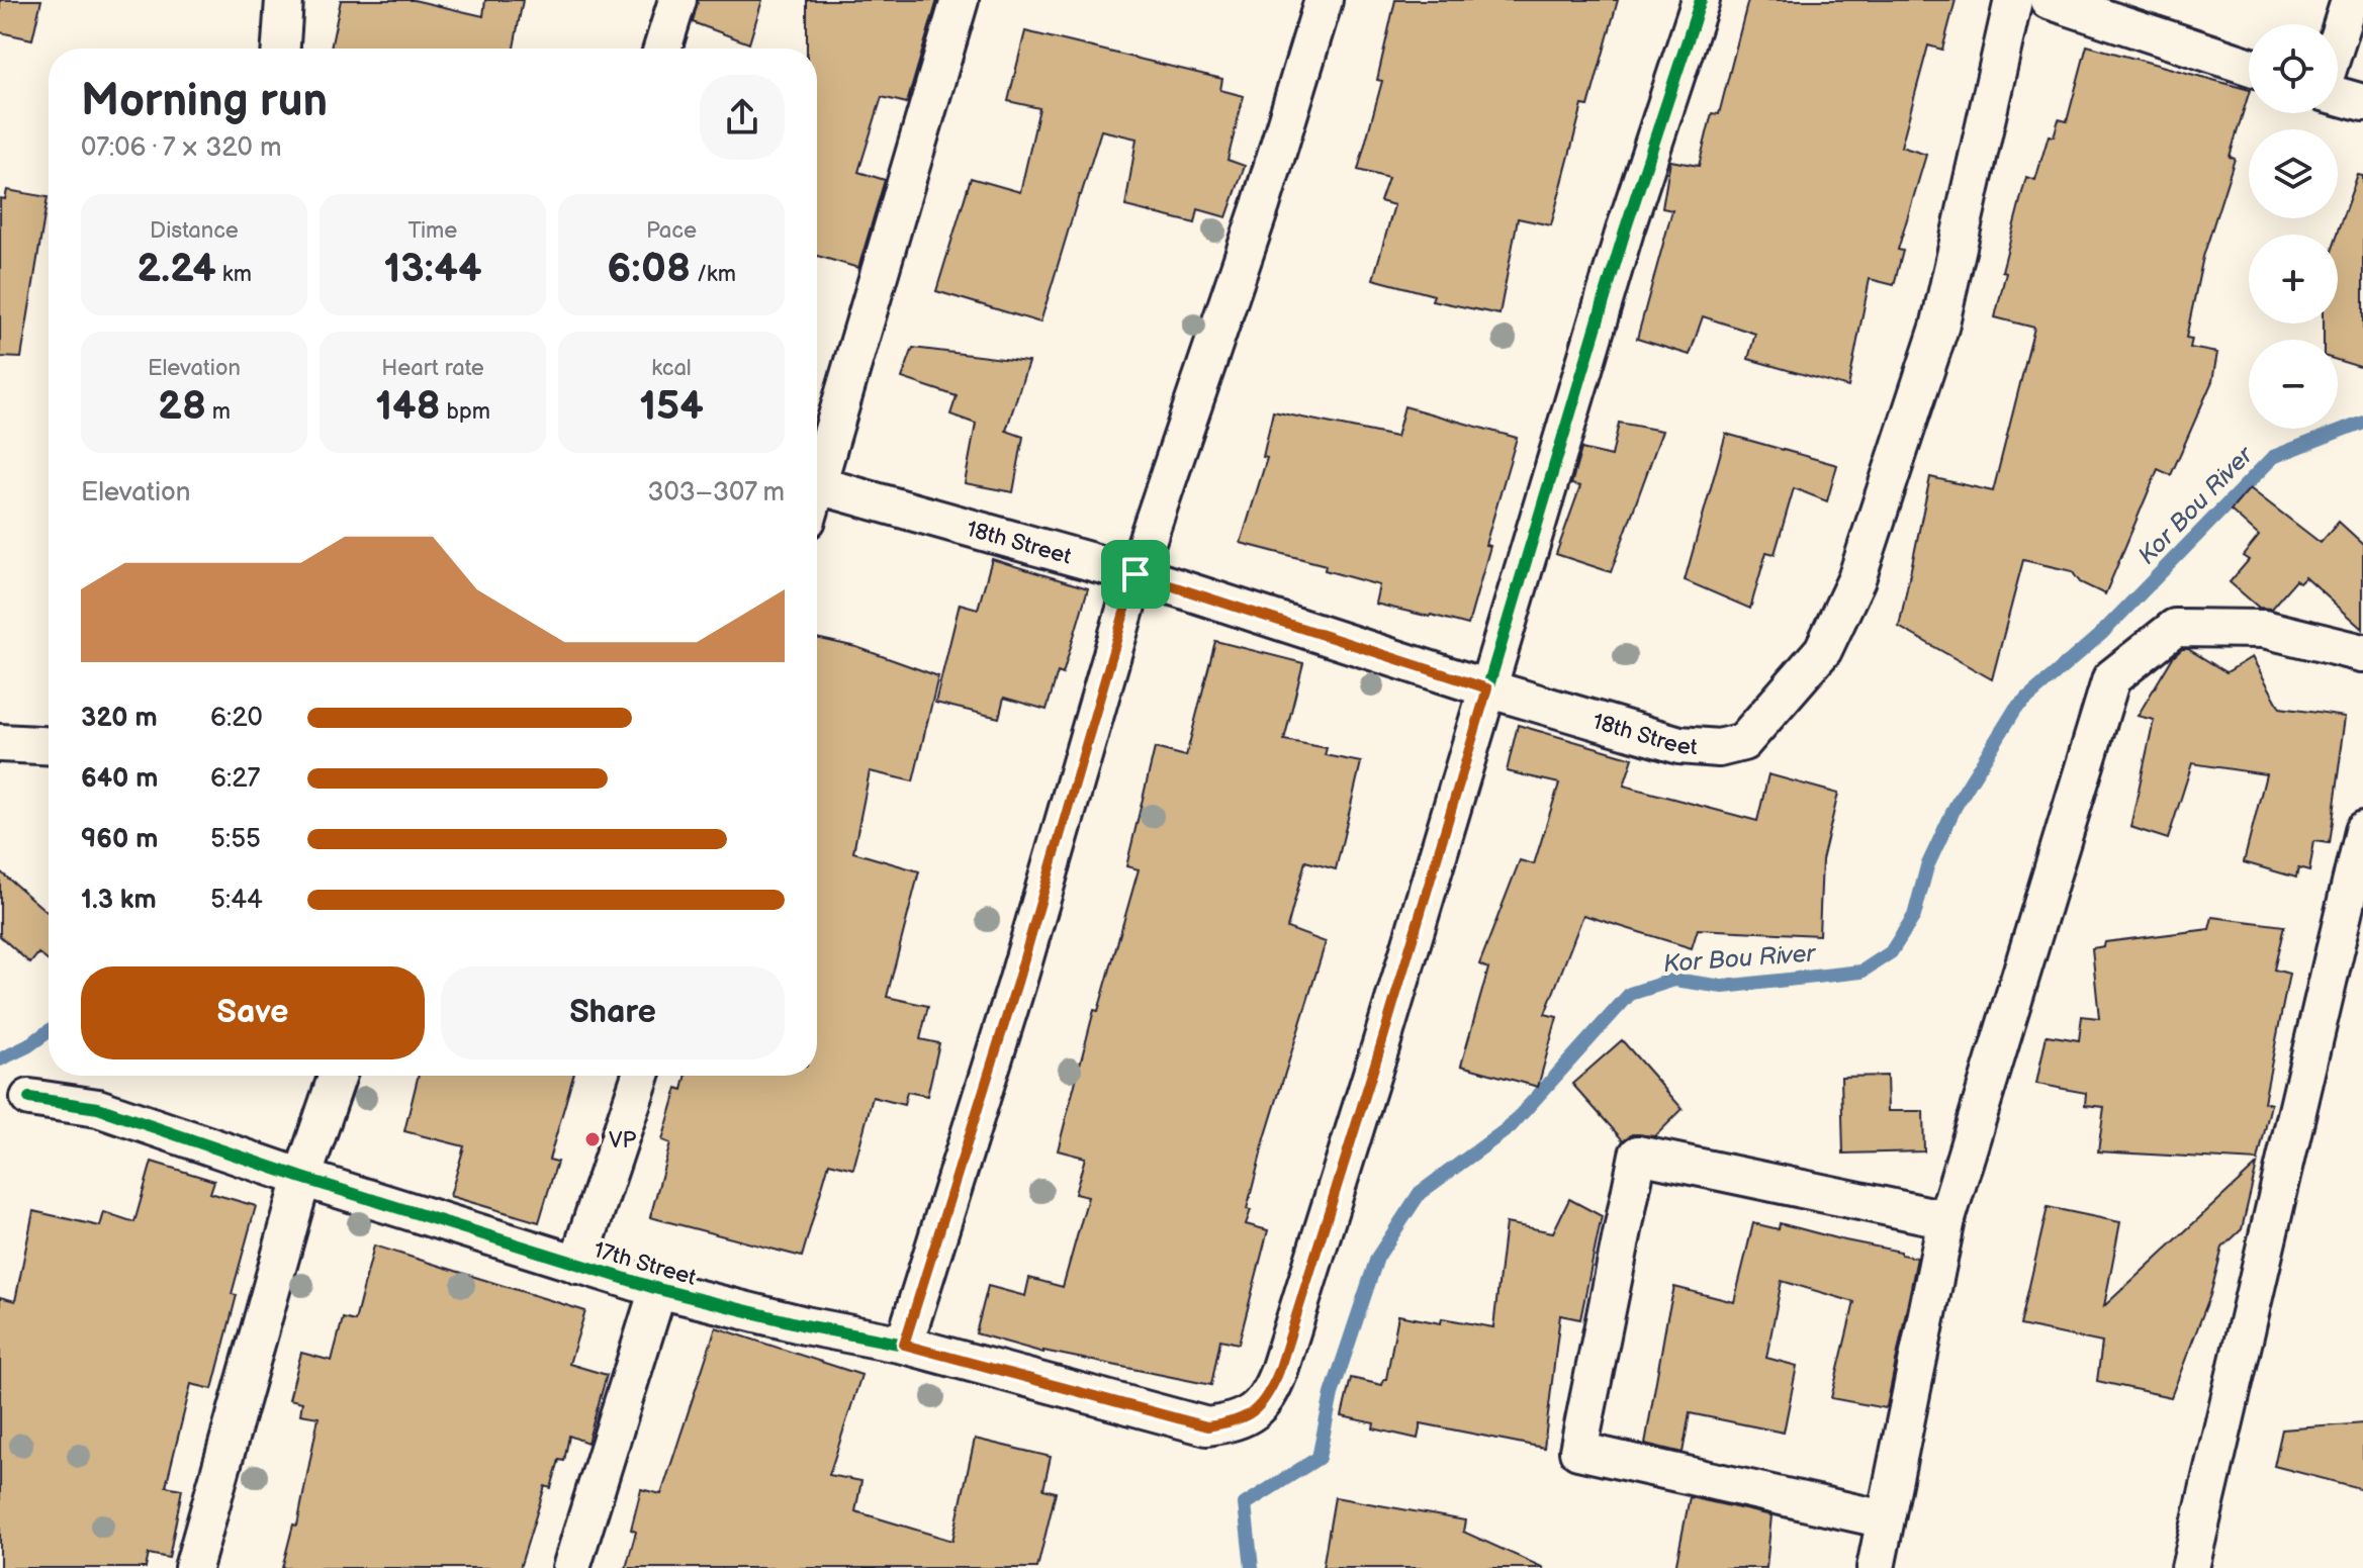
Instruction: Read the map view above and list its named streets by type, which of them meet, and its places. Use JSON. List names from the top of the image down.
{
  "streets": {
    "street": ["18th Street", "17th Street"]
  },
  "crossings": [
    ["18th Street", "17th Street"]
  ],
  "water": ["Kor Bou River"],
  "places": ["VP"],
  "page": {
    "map_buttons": ["+", "−"],
    "heading": ["Morning run", "07:06 · 7 × 320 m"],
    "stats": [
      ["Distance", "2.24 km"],
      ["Time", "13:44"],
      ["Pace", "6:08 /km"],
      ["Elevation", "28 m"],
      ["Heart rate", "148 bpm"],
      ["kcal", "154"]
    ],
    "chart": ["Elevation", "303–307 m"],
    "list": [
      {
        "name": "320 m",
        "note": "6:20"
      },
      {
        "name": "640 m",
        "note": "6:27"
      },
      {
        "name": "960 m",
        "note": "5:55"
      },
      {
        "name": "1.3 km",
        "note": "5:44"
      }
    ],
    "buttons": ["Save", "Share"]
  }
}
